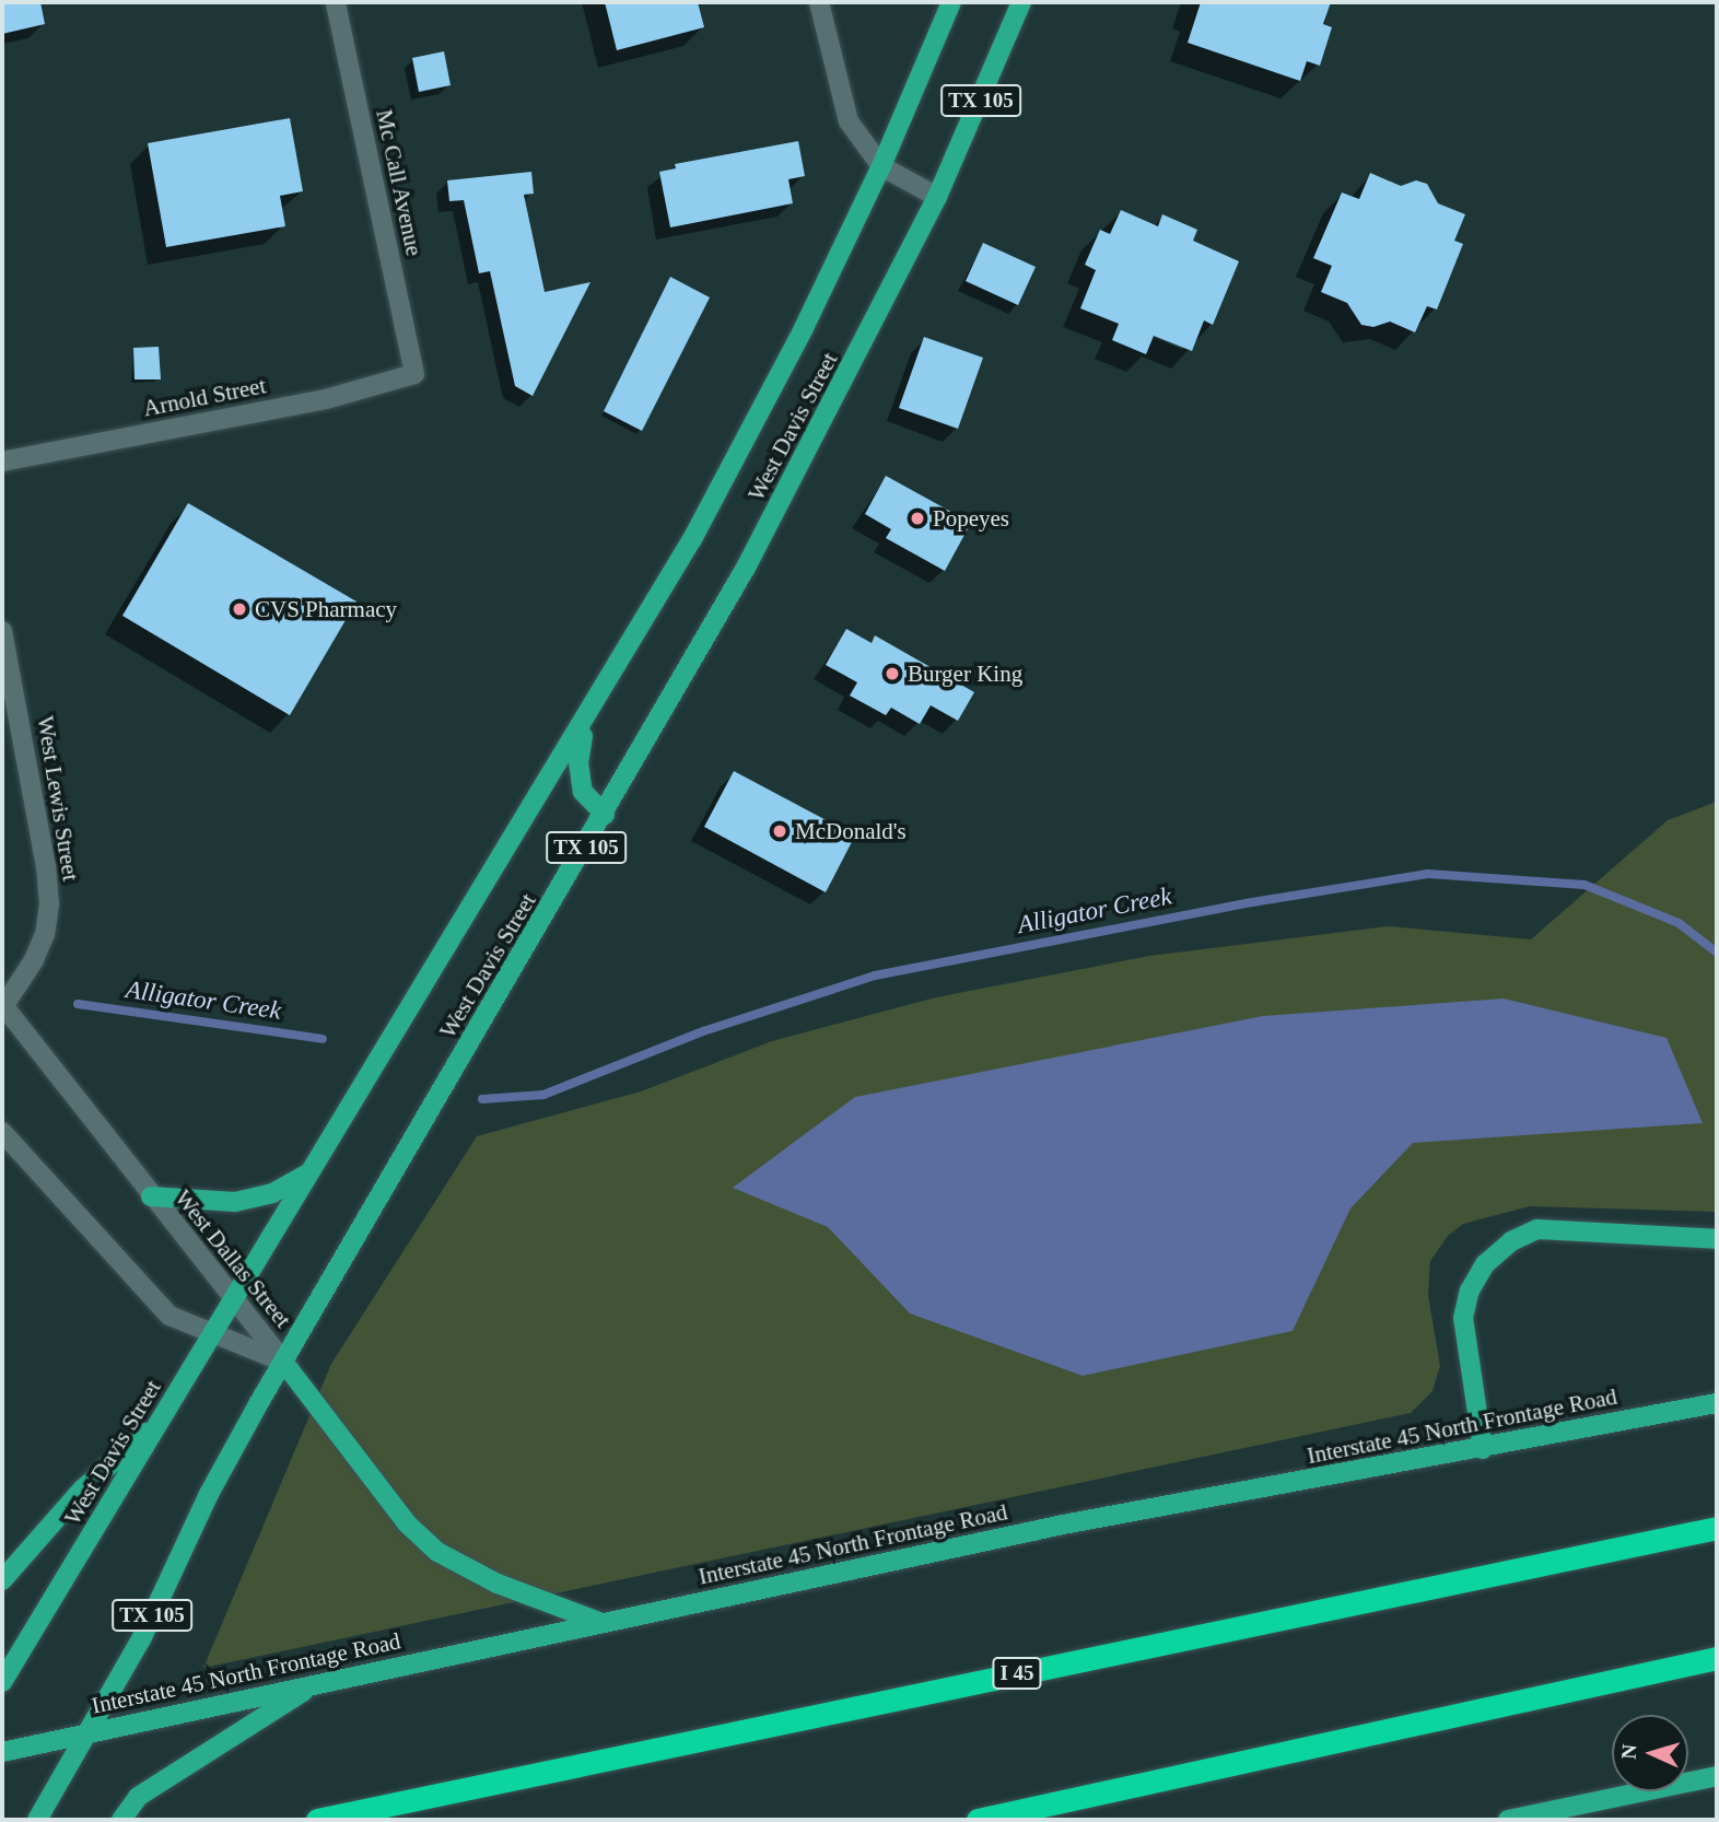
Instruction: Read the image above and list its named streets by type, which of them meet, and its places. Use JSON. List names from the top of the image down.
{
  "streets": {
    "highway": ["I 45"],
    "main road": ["TX 105", "West Davis Street", "Interstate 45 North Frontage Road"],
    "street": [
      "Mc Call Avenue",
      "Arnold Street",
      "West Lewis Street",
      "West Dallas Street"
    ]
  },
  "crossings": [
    ["Mc Call Avenue", "Arnold Street"],
    ["West Davis Street", "West Dallas Street"],
    ["West Davis Street", "Interstate 45 North Frontage Road"],
    ["West Lewis Street", "West Dallas Street"]
  ],
  "water": ["Alligator Creek"],
  "places": [
    "Popeyes",
    "CVS Pharmacy",
    "Burger King",
    "McDonald's"
  ],
  "north": "left"
}
